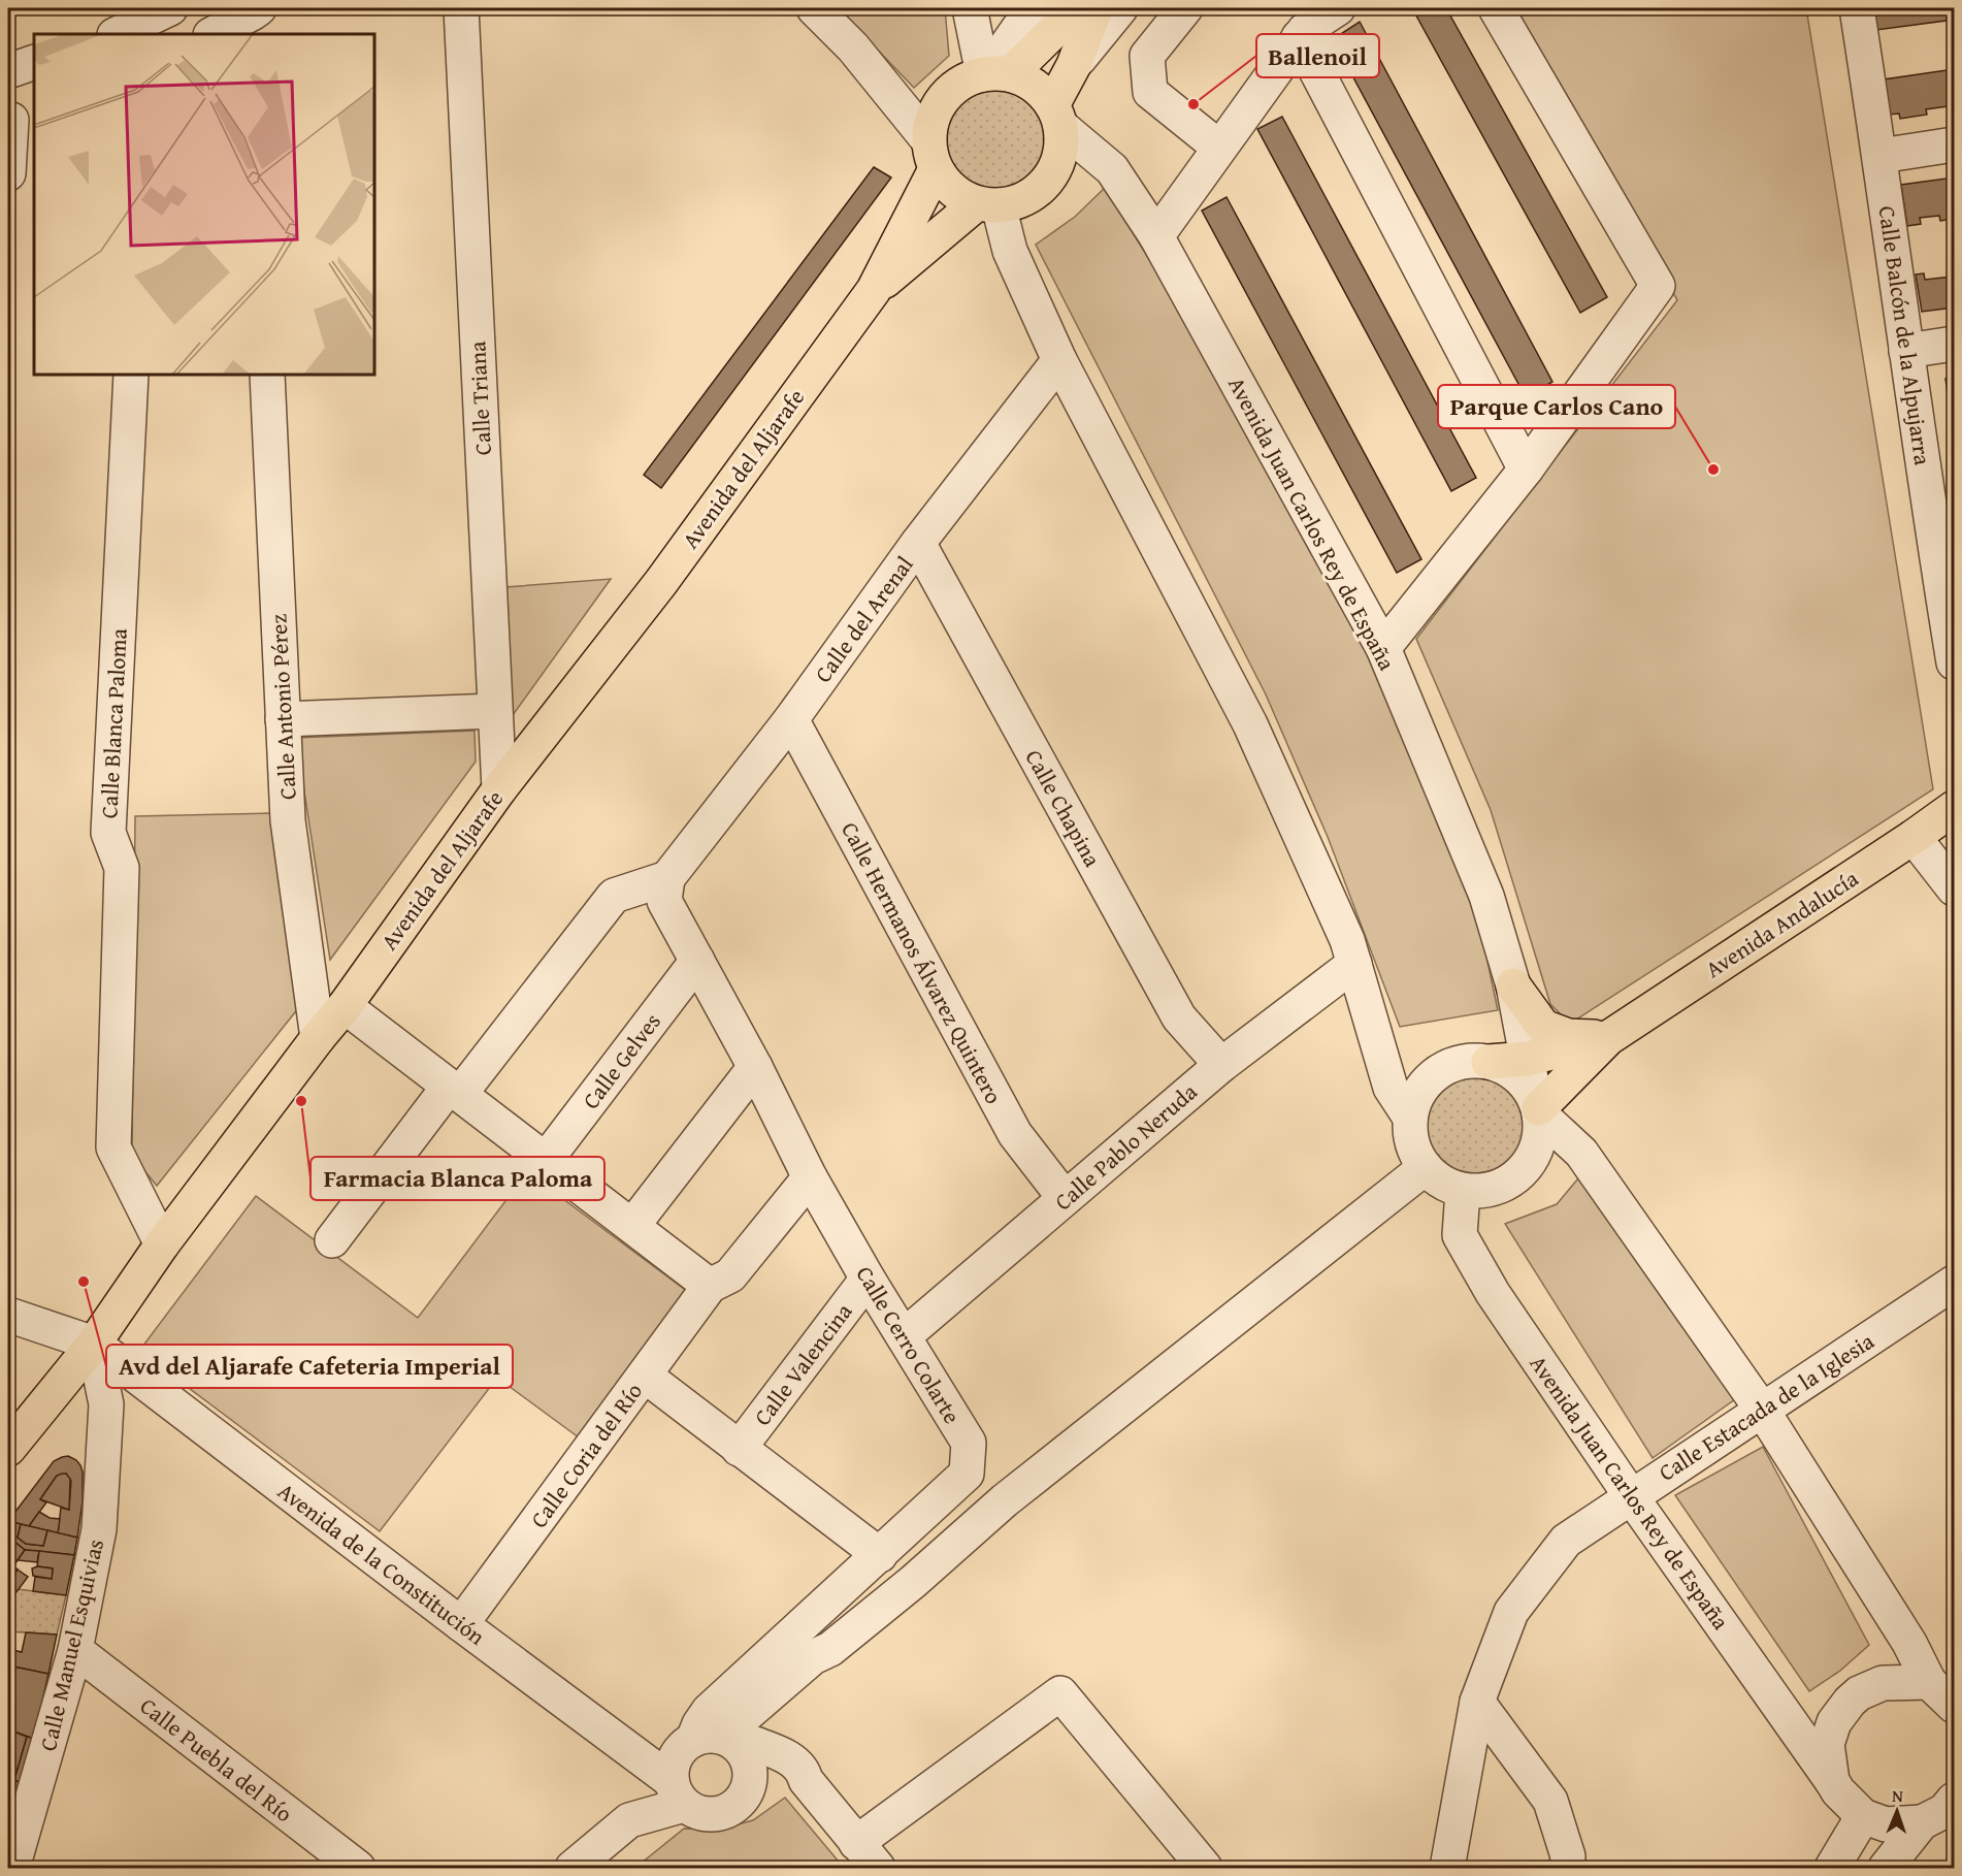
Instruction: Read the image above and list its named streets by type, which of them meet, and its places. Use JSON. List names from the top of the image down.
{
  "streets": {
    "main road": ["Avenida del Aljarafe", "Avenida Andalucía"],
    "street": [
      "Calle Balcón de la Alpujarra",
      "Calle Triana",
      "Avenida Juan Carlos Rey de España",
      "Calle del Arenal",
      "Calle Antonio Pérez",
      "Calle Blanca Paloma",
      "Calle Chapina",
      "Calle Hermanos Álvarez Quintero",
      "Calle Gelves",
      "Calle Pablo Neruda",
      "Calle Cerro Colarte",
      "Calle Valencina",
      "Calle Estacada de la Iglesia",
      "Calle Coria del Río",
      "Avenida de la Constitución",
      "Calle Manuel Esquivias",
      "Calle Puebla del Río"
    ]
  },
  "crossings": [
    ["Calle Triana", "Avenida del Aljarafe"],
    ["Avenida del Aljarafe", "Avenida Juan Carlos Rey de España"],
    ["Avenida del Aljarafe", "Calle Antonio Pérez"],
    ["Avenida del Aljarafe", "Calle Blanca Paloma"],
    ["Avenida del Aljarafe", "Avenida de la Constitución"],
    ["Avenida del Aljarafe", "Calle Manuel Esquivias"],
    ["Avenida Juan Carlos Rey de España", "Calle Estacada de la Iglesia"],
    ["Calle del Arenal", "Calle Chapina"],
    ["Calle del Arenal", "Calle Hermanos Álvarez Quintero"],
    ["Calle del Arenal", "Calle Cerro Colarte"],
    ["Calle Chapina", "Calle Pablo Neruda"],
    ["Calle Hermanos Álvarez Quintero", "Calle Pablo Neruda"],
    ["Calle Gelves", "Calle Cerro Colarte"],
    ["Calle Pablo Neruda", "Calle Cerro Colarte"],
    ["Calle Cerro Colarte", "Calle Valencina"],
    ["Calle Cerro Colarte", "Avenida de la Constitución"],
    ["Calle Coria del Río", "Avenida de la Constitución"],
    ["Avenida de la Constitución", "Calle Manuel Esquivias"],
    ["Calle Manuel Esquivias", "Calle Puebla del Río"]
  ],
  "places": [
    "Ballenoil",
    "Parque Carlos Cano",
    "Farmacia Blanca Paloma",
    "Avd del Aljarafe Cafeteria Imperial"
  ],
  "north": "top"
}
